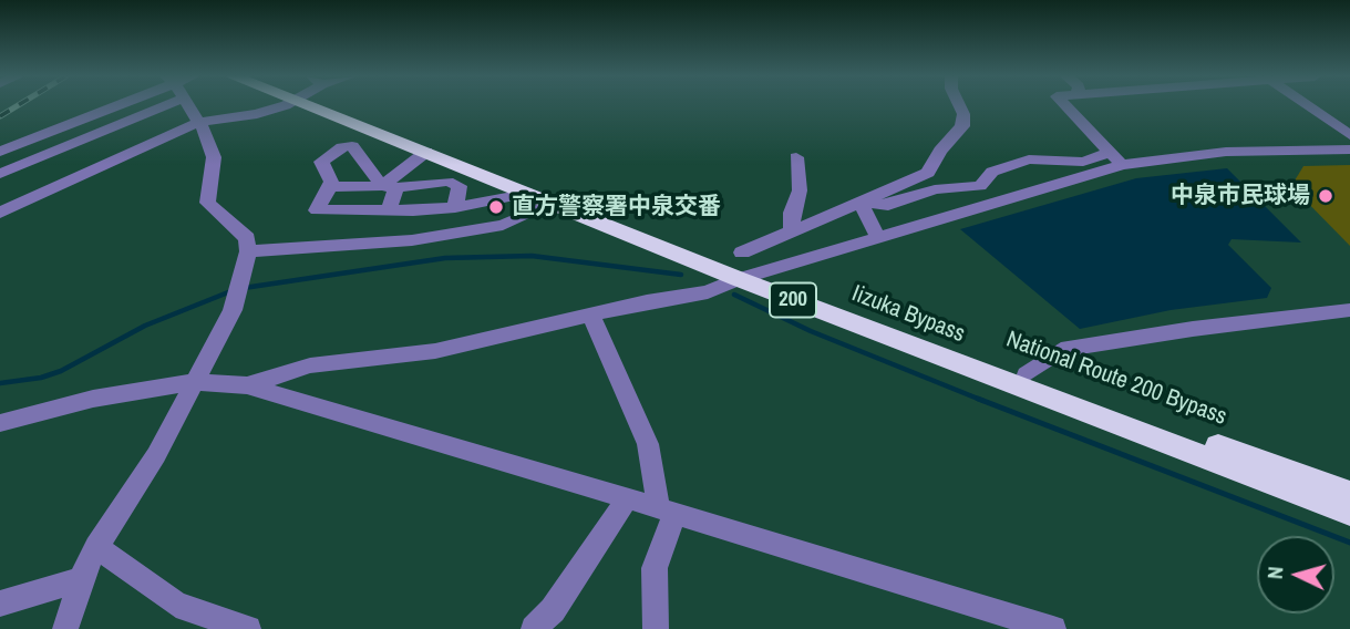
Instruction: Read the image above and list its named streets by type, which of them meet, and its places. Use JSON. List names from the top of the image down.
{
  "streets": {
    "highway": ["200", "Iizuka Bypass", "National Route 200 Bypass"]
  },
  "places": ["中泉市民球場", "直方警察署中泉交番"],
  "north": "left"
}
